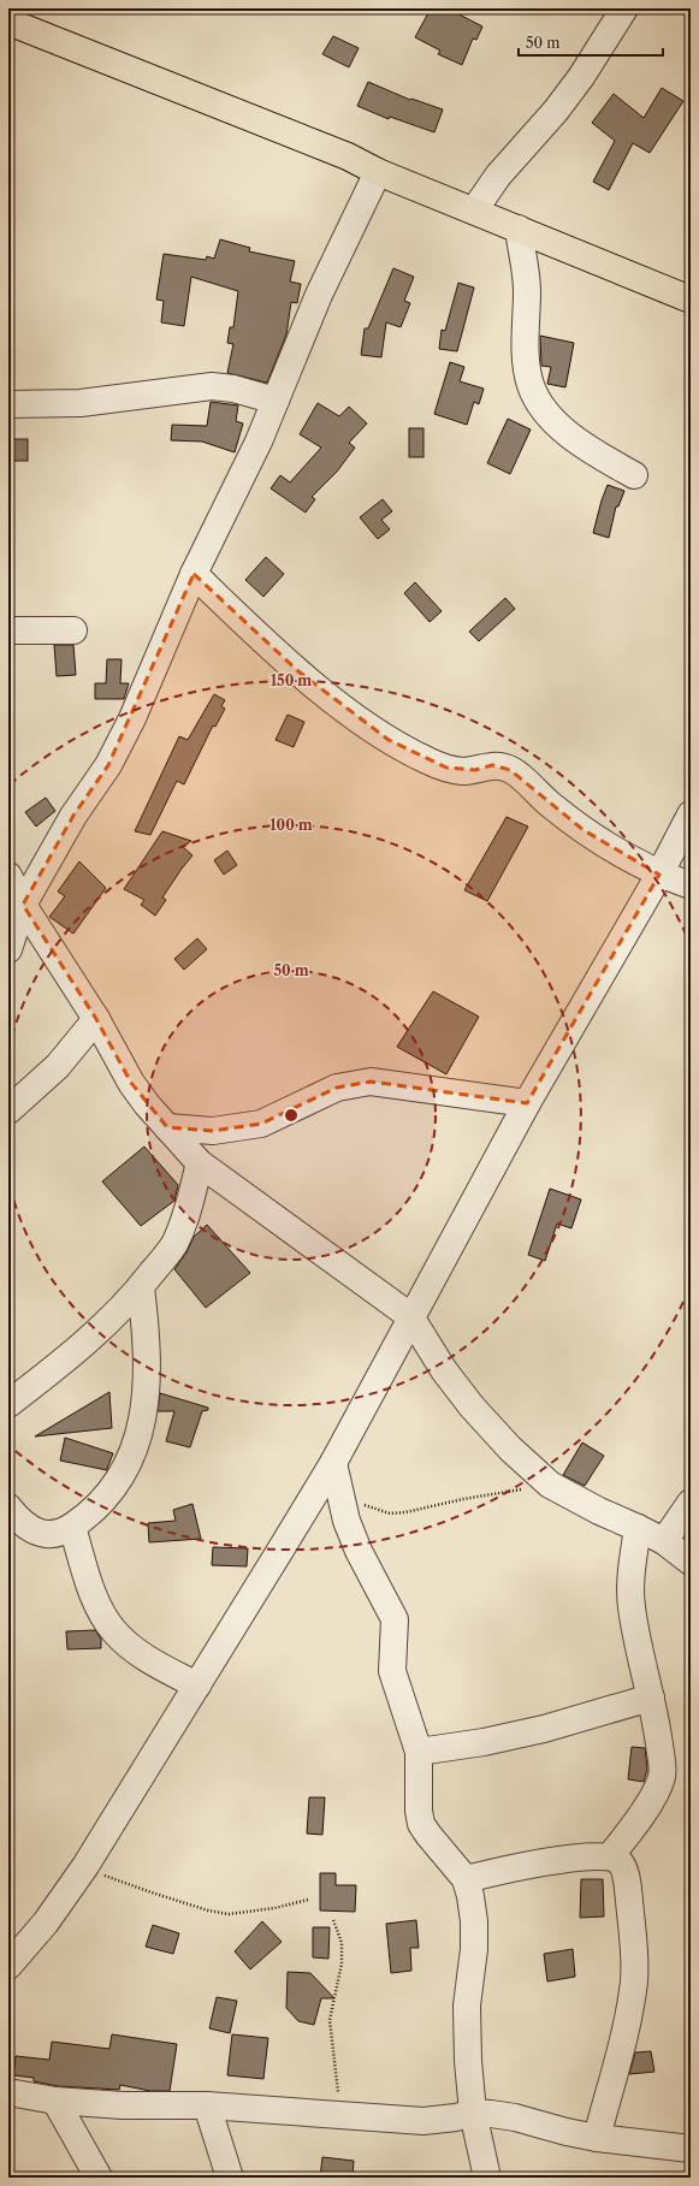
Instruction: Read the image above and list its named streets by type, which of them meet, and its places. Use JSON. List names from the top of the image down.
{
  "scale_bar": "50 m",
  "rings": ["150 m", "100 m", "50 m"]
}
